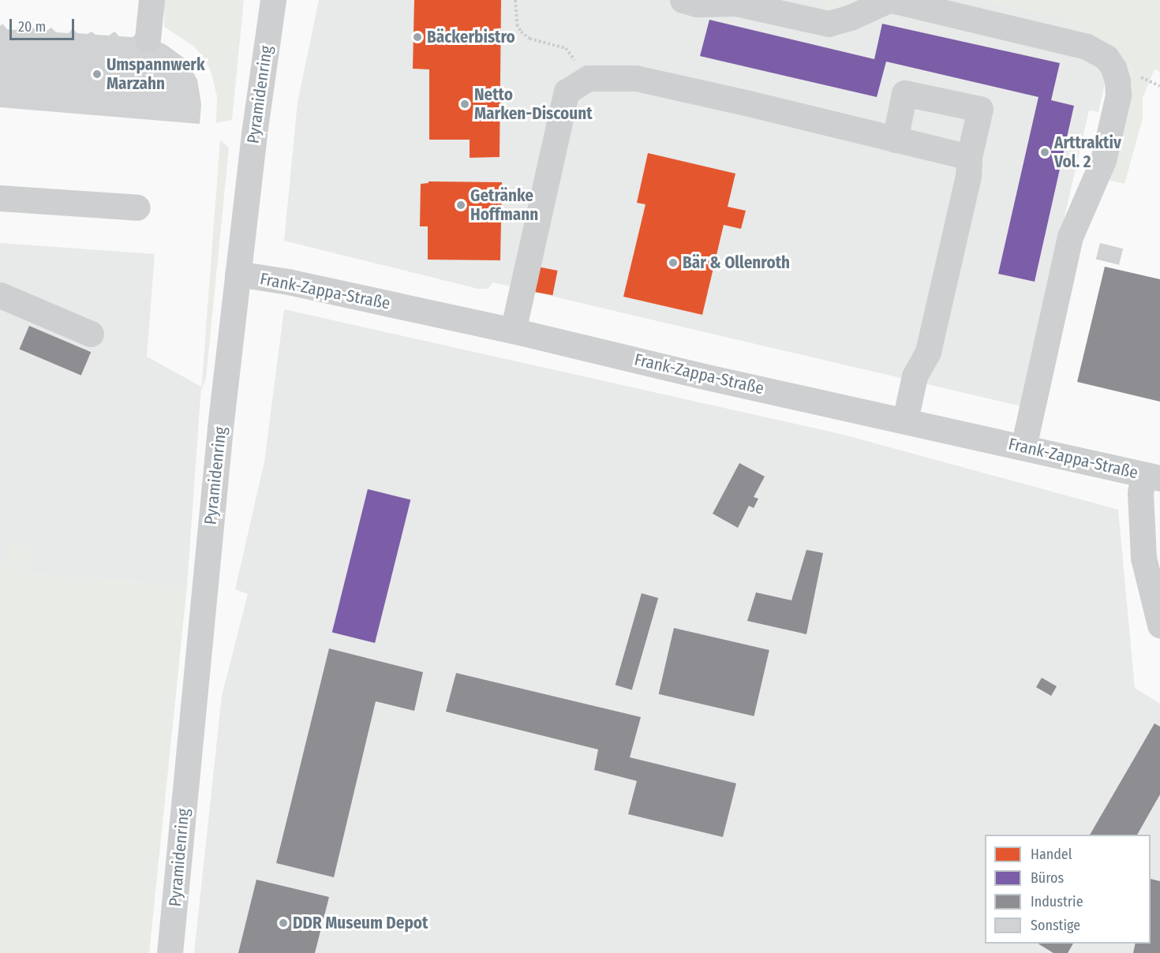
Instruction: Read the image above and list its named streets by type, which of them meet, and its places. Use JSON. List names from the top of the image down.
{
  "streets": {
    "street": ["Pyramidenring", "Frank-Zappa-Straße"]
  },
  "crossings": [
    ["Pyramidenring", "Frank-Zappa-Straße"]
  ],
  "places": [
    "Bäckerbistro",
    "Umspannwerk Marzahn",
    "Netto Marken-Discount",
    "Arttraktiv Vol. 2",
    "Getränke Hoffmann",
    "Bär & Ollenroth",
    "DDR Museum Depot"
  ],
  "legend": [
    "Handel",
    "Büros",
    "Industrie",
    "Sonstige"
  ],
  "scale_bar": "20 m"
}
